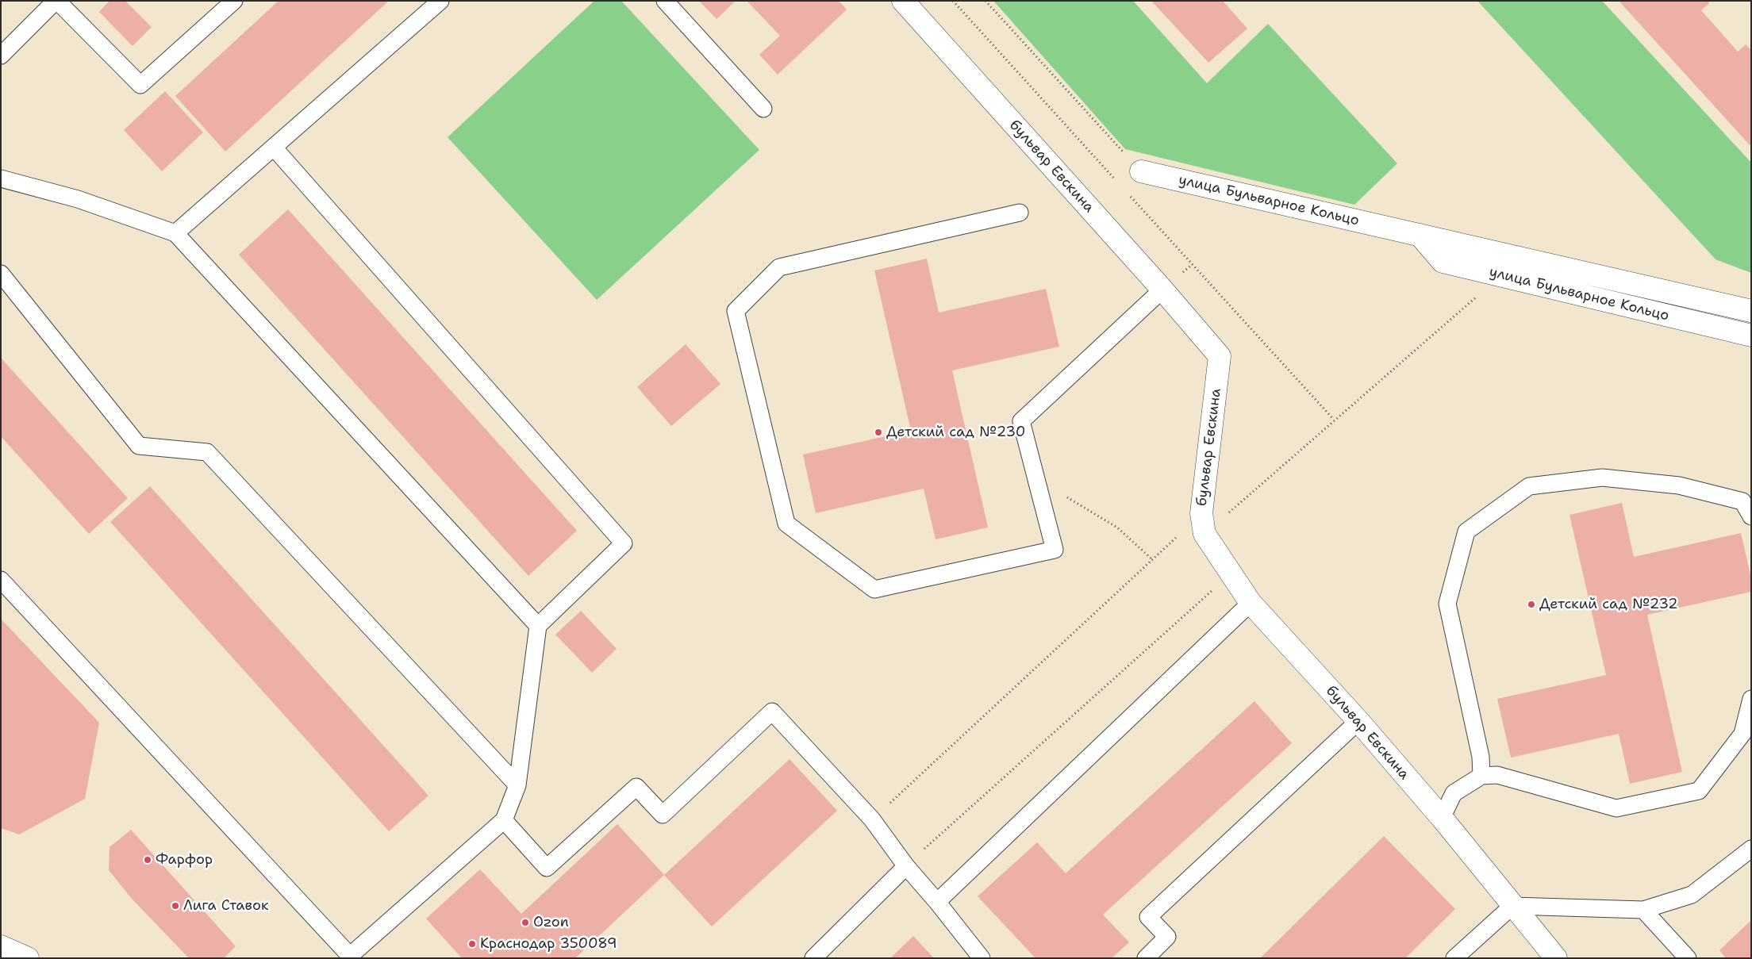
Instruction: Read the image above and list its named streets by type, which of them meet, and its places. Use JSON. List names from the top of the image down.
{
  "streets": {
    "street": ["бульвар Евскина", "улица Бульварное Кольцо"]
  },
  "places": [
    "Детский сад №230",
    "Детский сад №232",
    "Фарфор",
    "Лига Ставок",
    "Ozon",
    "Краснодар 350089"
  ]
}
